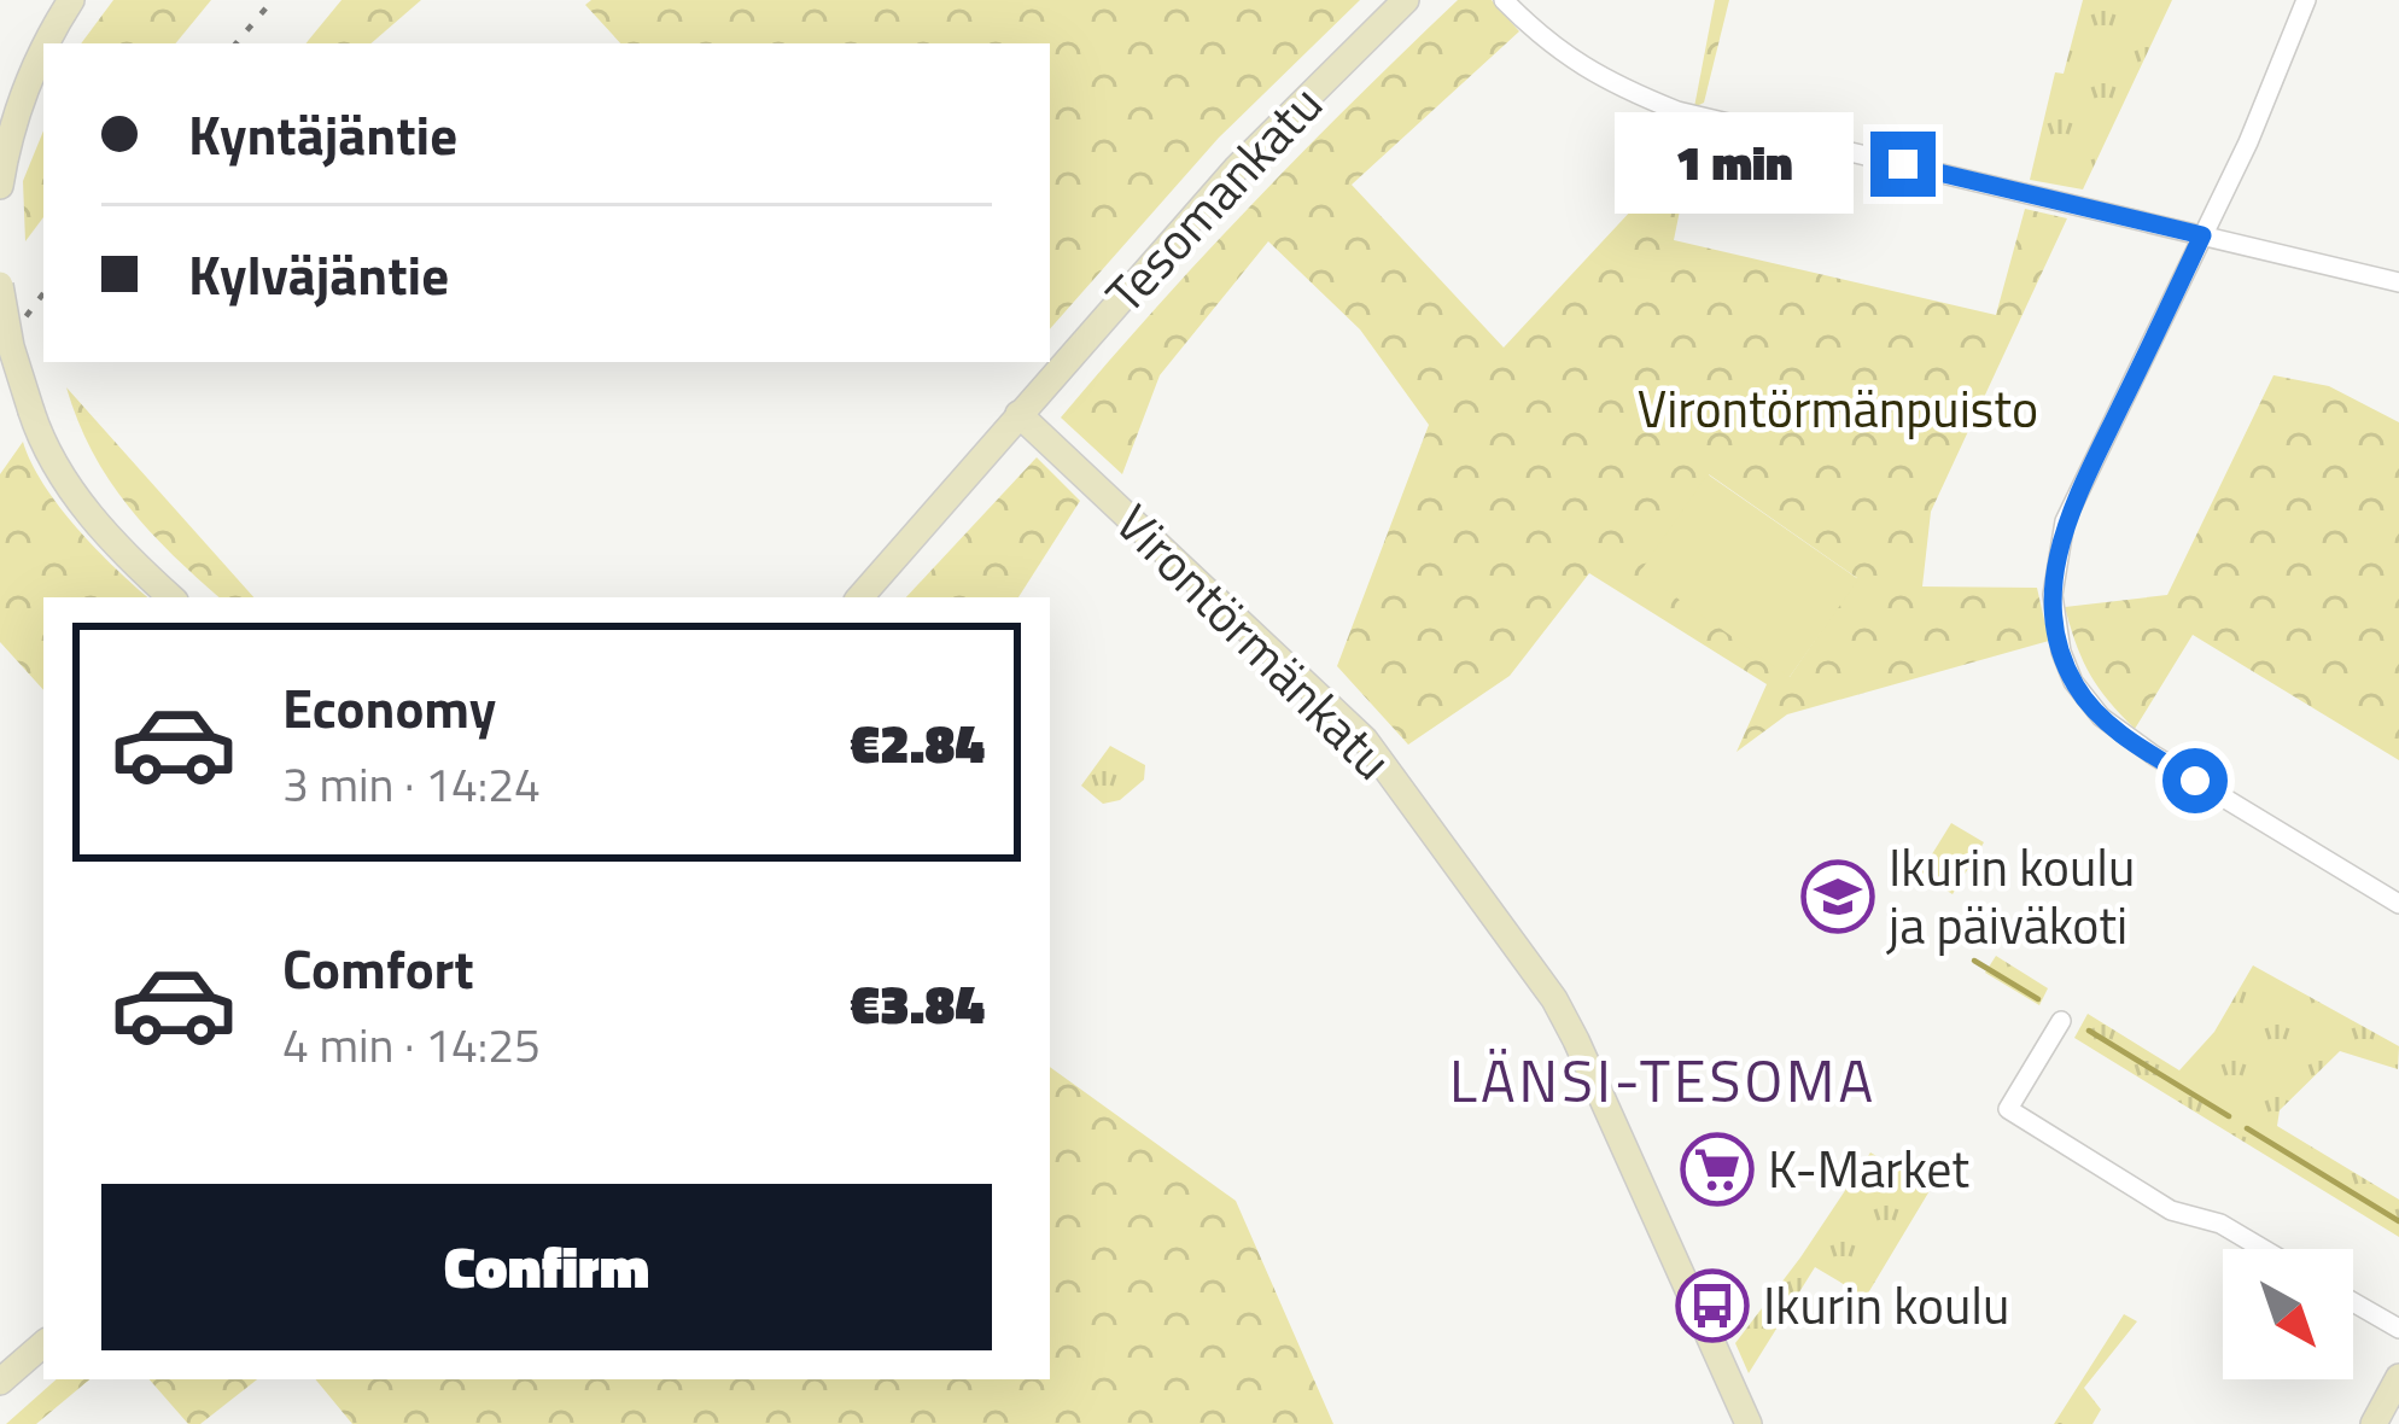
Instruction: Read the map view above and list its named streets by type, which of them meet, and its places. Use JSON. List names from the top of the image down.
{
  "streets": {
    "street": ["Tesomankatu", "Virontörmänkatu"]
  },
  "crossings": [
    ["Tesomankatu", "Virontörmänkatu"]
  ],
  "districts": ["LÄNSI-TESOMA"],
  "parks": ["Virontörmänpuisto"],
  "places": {
    "school or university": ["Ikurin koulu ja päiväkoti"],
    "supermarket": ["K-Market"],
    "bus stop": ["Ikurin koulu"]
  },
  "north": "bottom right",
  "page": {
    "banner": ["Kyntäjäntie", "Kylväjäntie"],
    "bubble": "1 min",
    "list": [
      {
        "name": "Economy",
        "note": "3 min · 14:24",
        "value": "€2.84"
      },
      {
        "name": "Comfort",
        "note": "4 min · 14:25",
        "value": "€3.84"
      }
    ],
    "buttons": "Confirm"
  }
}
